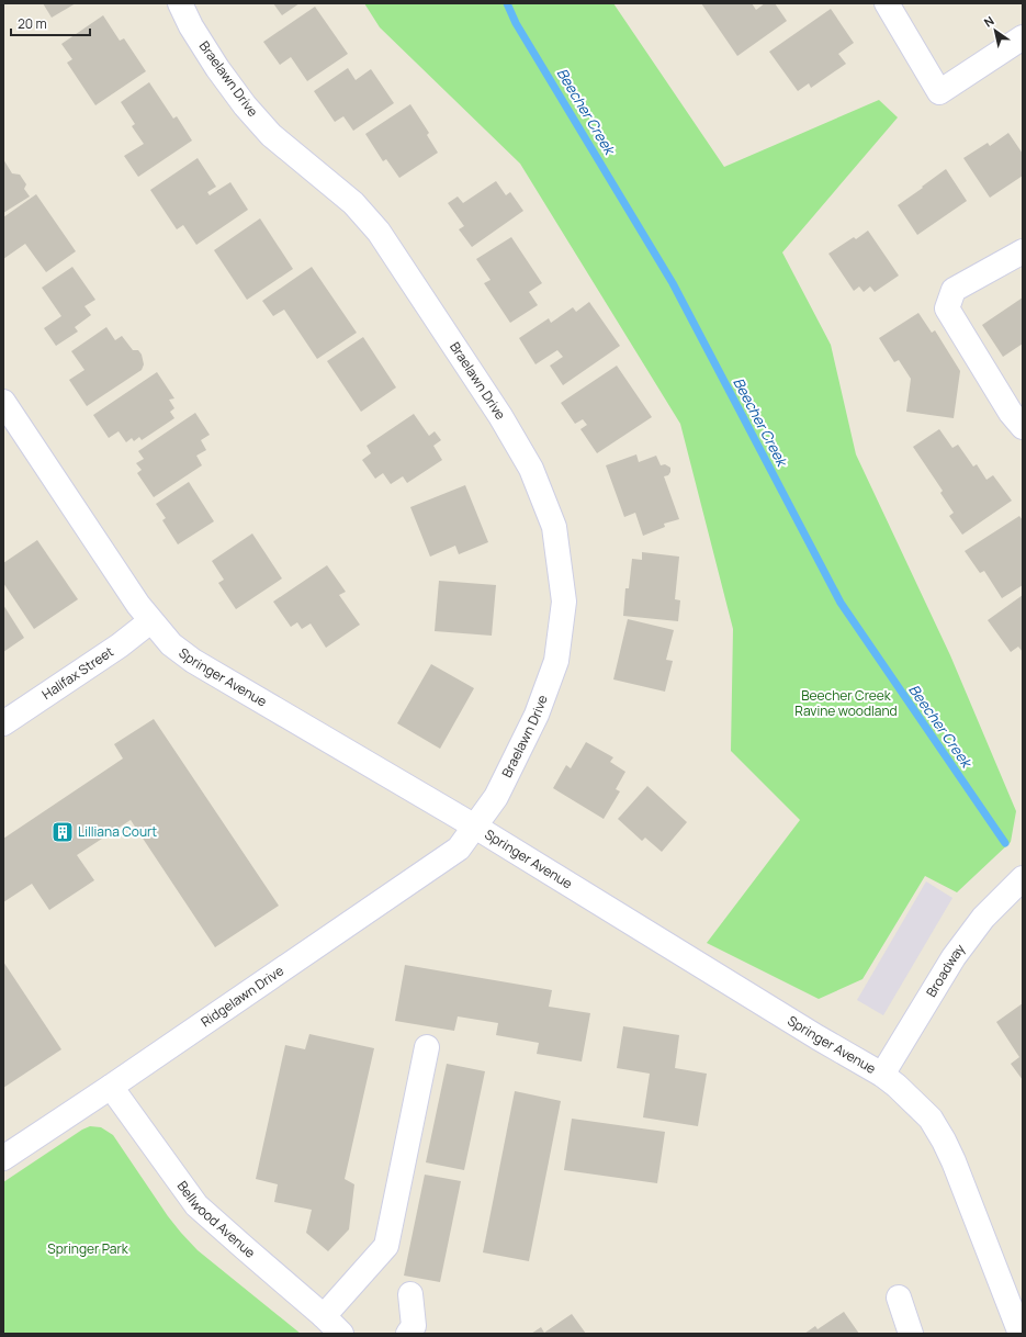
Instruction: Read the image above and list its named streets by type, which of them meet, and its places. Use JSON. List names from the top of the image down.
{
  "streets": {
    "street": [
      "Braelawn Drive",
      "Halifax Street",
      "Springer Avenue",
      "Broadway",
      "Ridgelawn Drive",
      "Bellwood Avenue"
    ]
  },
  "crossings": [
    ["Braelawn Drive", "Springer Avenue"],
    ["Braelawn Drive", "Ridgelawn Drive"],
    ["Halifax Street", "Springer Avenue"],
    ["Springer Avenue", "Broadway"],
    ["Springer Avenue", "Ridgelawn Drive"],
    ["Ridgelawn Drive", "Bellwood Avenue"]
  ],
  "water": ["Beecher Creek"],
  "parks": ["Beecher Creek Ravine woodland", "Springer Park"],
  "places": {
    "building": ["Lilliana Court"]
  },
  "scale_bar": "20 m",
  "north": "top left"
}
